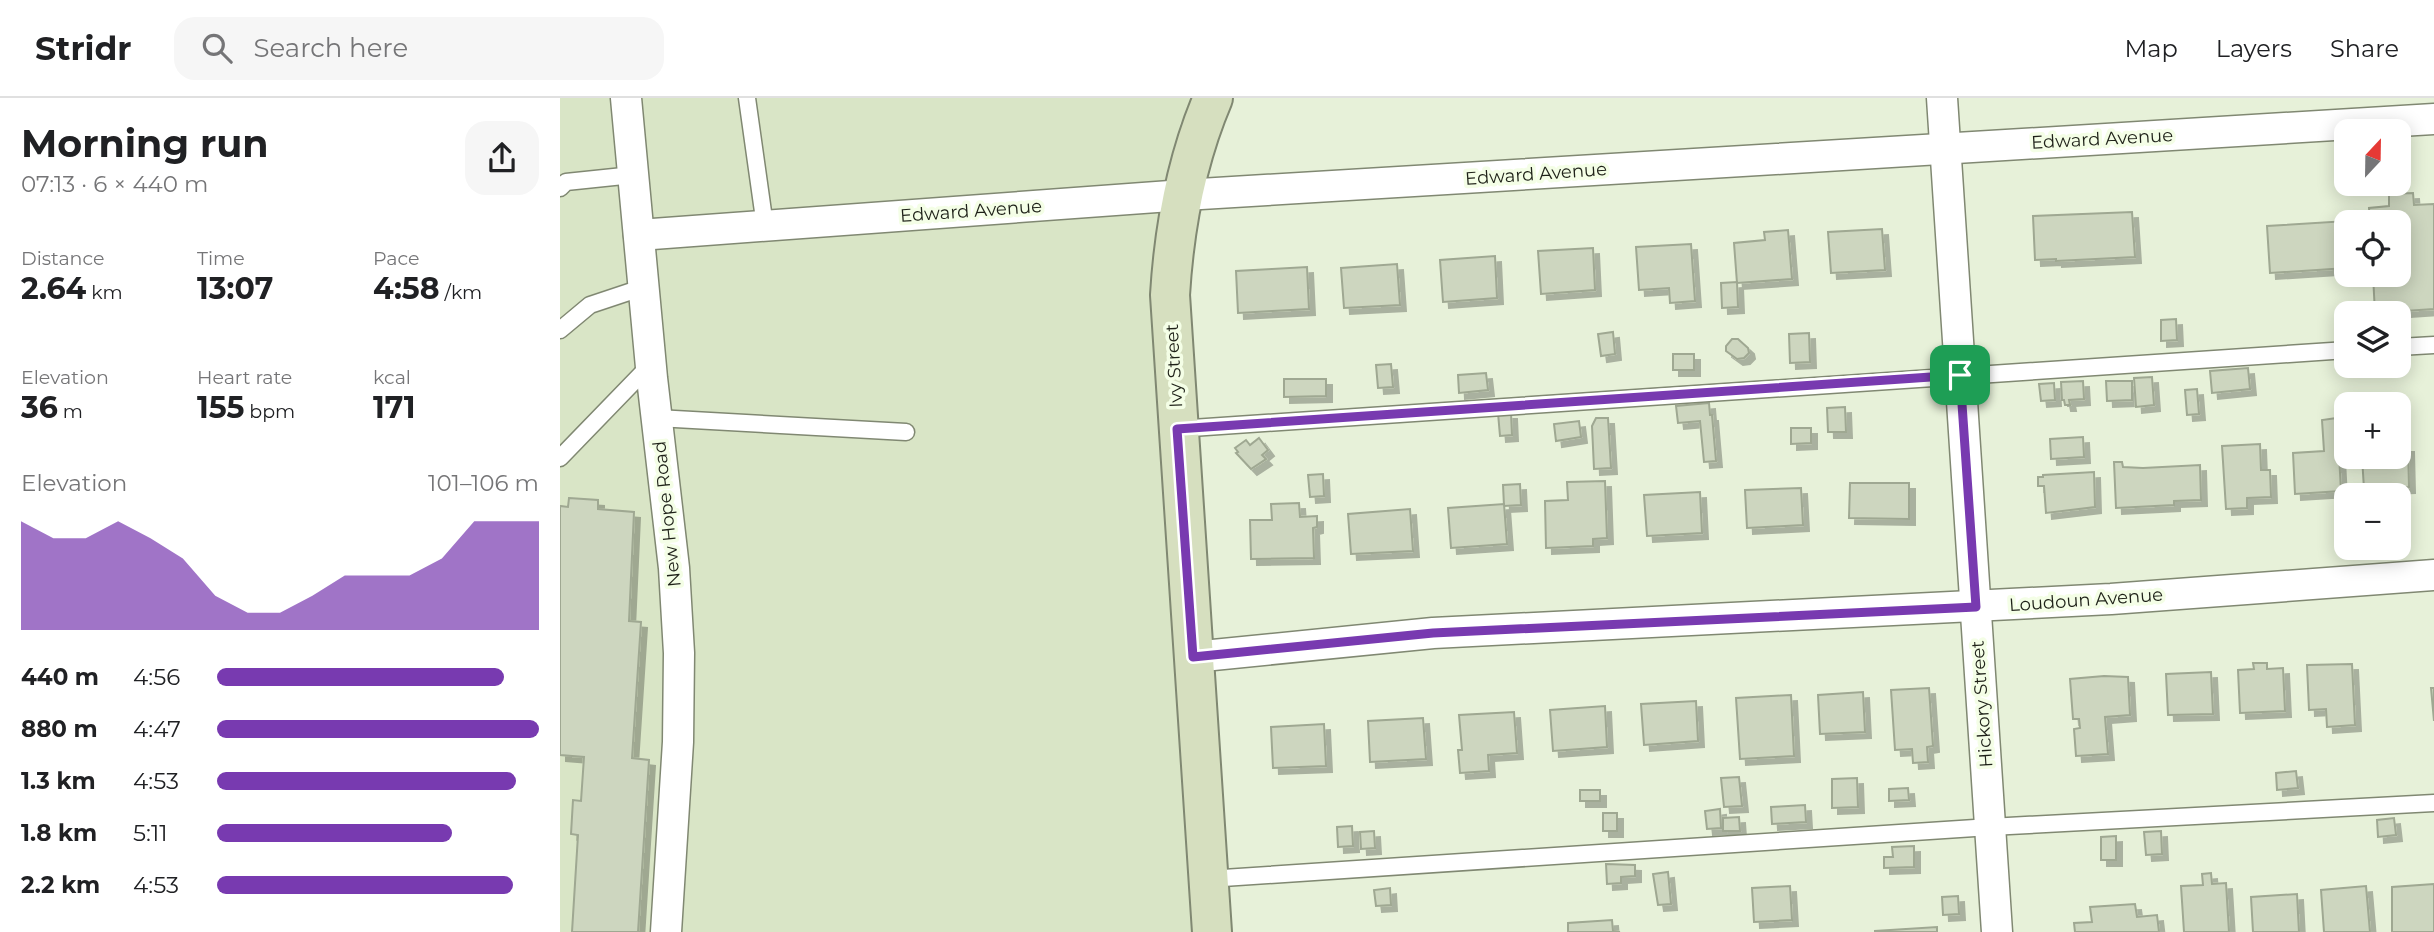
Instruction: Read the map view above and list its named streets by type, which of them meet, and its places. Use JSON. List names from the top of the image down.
{
  "streets": {
    "main road": ["Ivy Street"],
    "street": [
      "Edward Avenue",
      "New Hope Road",
      "Loudoun Avenue",
      "Hickory Street"
    ]
  },
  "crossings": [
    ["Edward Avenue", "Ivy Street"],
    ["Edward Avenue", "New Hope Road"],
    ["Edward Avenue", "Hickory Street"],
    ["Ivy Street", "Loudoun Avenue"],
    ["Loudoun Avenue", "Hickory Street"]
  ],
  "north": "top",
  "page": {
    "header": "Stridr",
    "search": "Search here",
    "nav": ["Map", "Layers", "Share"],
    "heading": ["Morning run", "07:13 · 6 × 440 m"],
    "map_buttons": ["+", "−"],
    "stats": [
      ["Distance", "2.64 km"],
      ["Time", "13:07"],
      ["Pace", "4:58 /km"],
      ["Elevation", "36 m"],
      ["Heart rate", "155 bpm"],
      ["kcal", "171"]
    ],
    "chart": ["Elevation", "101–106 m"],
    "list": [
      {
        "name": "440 m",
        "note": "4:56"
      },
      {
        "name": "880 m",
        "note": "4:47"
      },
      {
        "name": "1.3 km",
        "note": "4:53"
      },
      {
        "name": "1.8 km",
        "note": "5:11"
      },
      {
        "name": "2.2 km",
        "note": "4:53"
      }
    ]
  }
}
